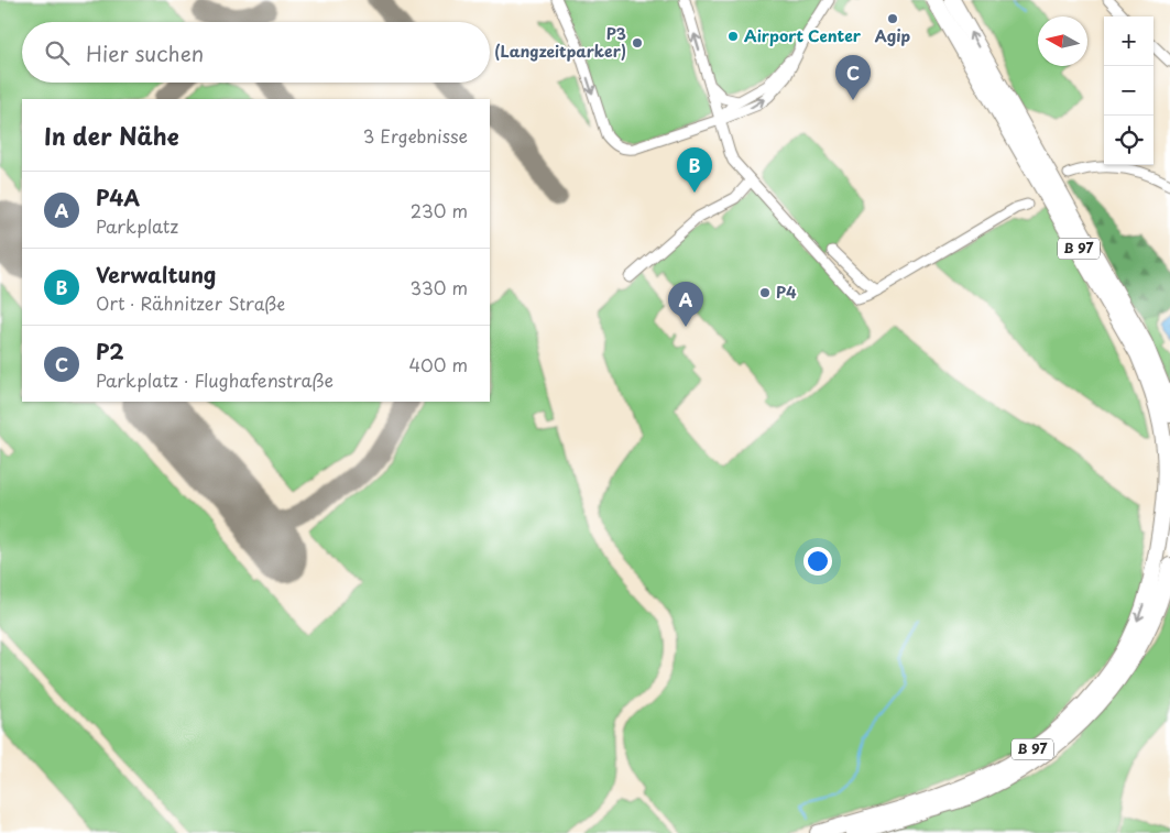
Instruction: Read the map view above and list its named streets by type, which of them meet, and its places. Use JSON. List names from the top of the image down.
{
  "streets": {
    "main road": ["B 97"]
  },
  "places": [
    "Agip",
    "Airport Center",
    "P3 (Langzeitparker)",
    "P4"
  ],
  "north": "left",
  "page": {
    "map_buttons": ["+", "−"],
    "search": "Hier suchen",
    "pins": ["C", "B", "A"],
    "heading": ["In der Nähe", "3 Ergebnisse"],
    "list": [
      {
        "mark": "A",
        "name": "P4A",
        "note": "Parkplatz",
        "value": "230 m"
      },
      {
        "mark": "B",
        "name": "Verwaltung",
        "note": "Ort · Rähnitzer Straße",
        "value": "330 m"
      },
      {
        "mark": "C",
        "name": "P2",
        "note": "Parkplatz · Flughafenstraße",
        "value": "400 m"
      }
    ]
  }
}
